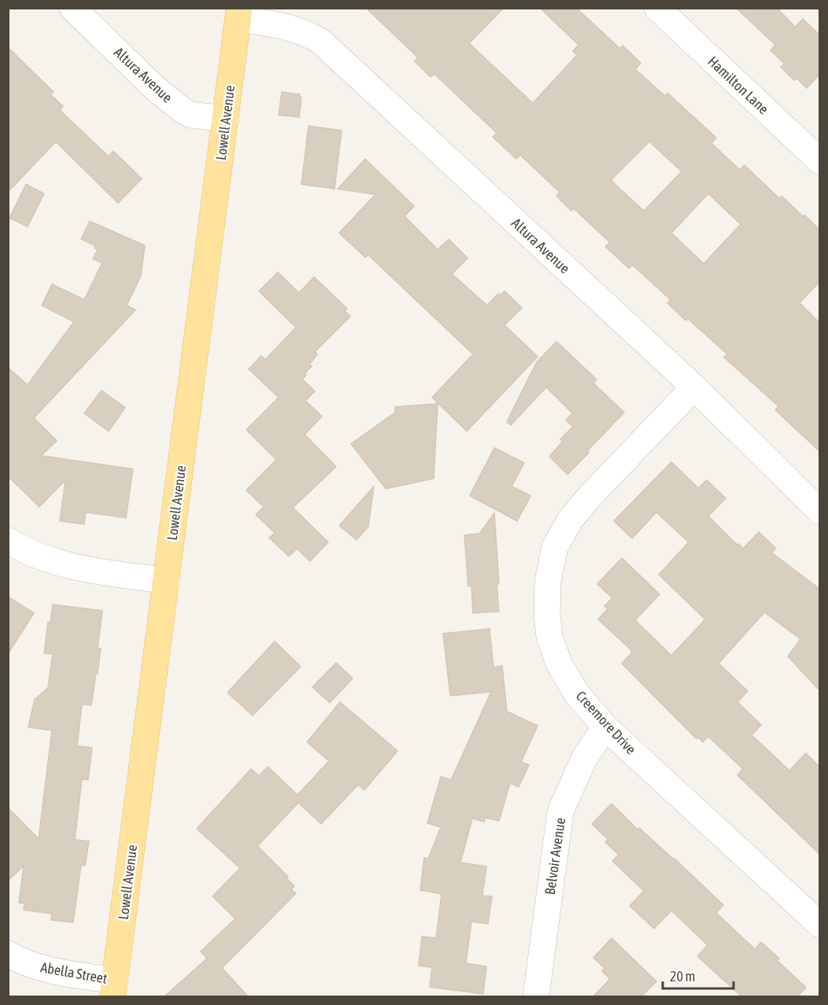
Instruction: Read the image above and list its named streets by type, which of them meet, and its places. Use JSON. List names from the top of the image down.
{
  "streets": {
    "main road": ["Lowell Avenue"],
    "street": [
      "Altura Avenue",
      "Hamilton Lane",
      "Creemore Drive",
      "Belvoir Avenue",
      "Abella Street"
    ]
  },
  "crossings": [
    ["Altura Avenue", "Lowell Avenue"],
    ["Altura Avenue", "Creemore Drive"],
    ["Lowell Avenue", "Abella Street"],
    ["Creemore Drive", "Belvoir Avenue"]
  ],
  "scale_bar": "20 m"
}
